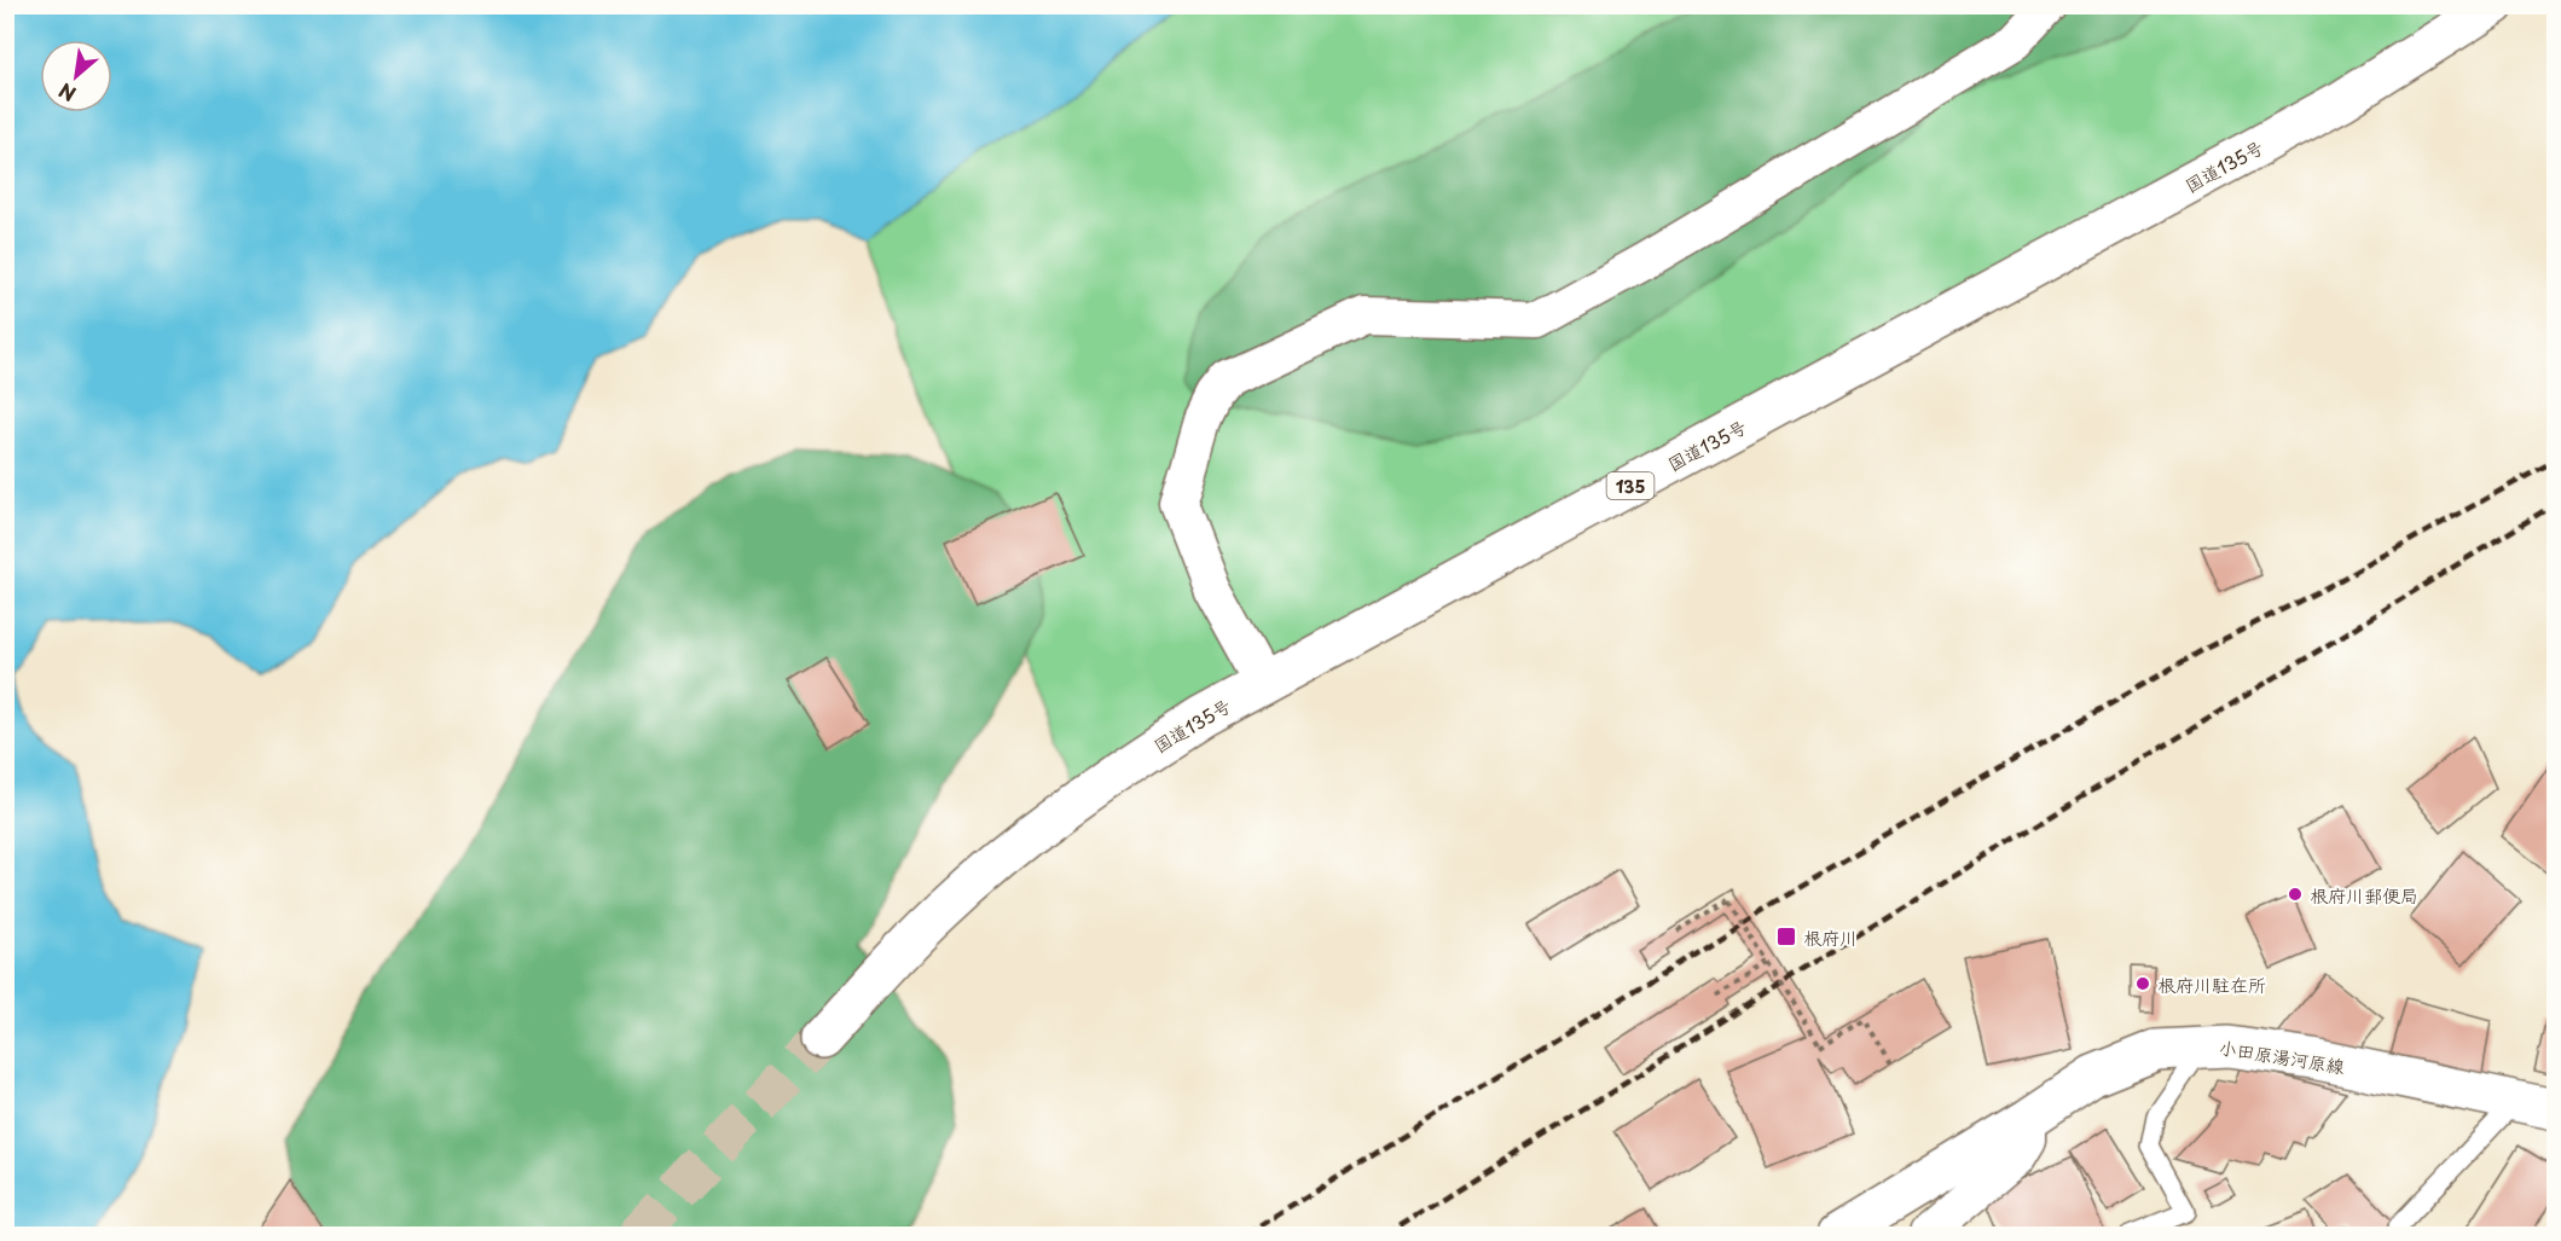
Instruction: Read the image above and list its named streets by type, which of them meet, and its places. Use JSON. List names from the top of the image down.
{
  "streets": {
    "main road": ["国道135号", "135", "小田原湯河原線"]
  },
  "places": {
    "other": ["根府川郵便局", "根府川駐在所"],
    "transit": ["根府川"]
  },
  "north": "bottom left"
}
